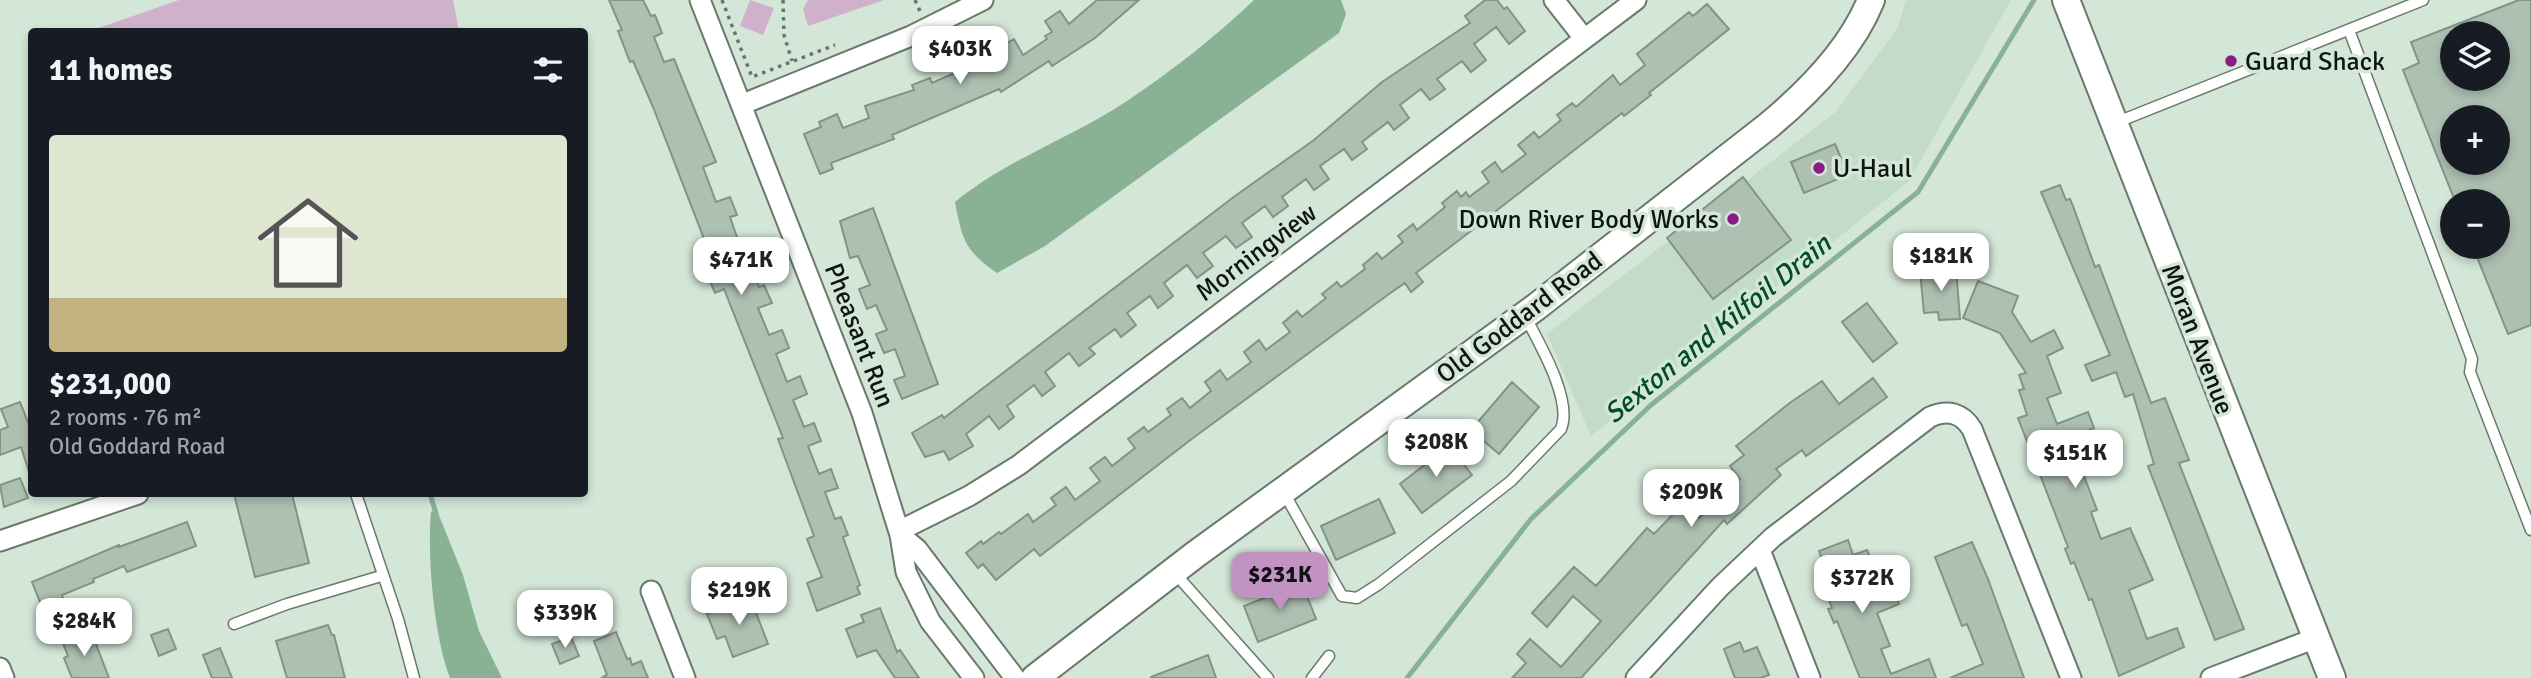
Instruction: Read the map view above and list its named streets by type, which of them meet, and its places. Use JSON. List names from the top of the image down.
{
  "streets": {
    "street": [
      "Morningview",
      "Old Goddard Road",
      "Pheasant Run",
      "Moran Avenue"
    ]
  },
  "crossings": [
    ["Morningview", "Pheasant Run"]
  ],
  "water": ["Sexton and Kilfoil Drain"],
  "places": ["Guard Shack", "U-Haul", "Down River Body Works"],
  "page": {
    "map_buttons": ["+", "−"],
    "price": [
      "$403K",
      "$181K",
      "$471K",
      "$208K",
      "$151K",
      "$209K",
      "$231K",
      "$372K",
      "$219K",
      "$339K",
      "$284K"
    ],
    "heading": "11 homes",
    "list": [
      {
        "name": "$231,000",
        "note": "2 rooms · 76 m² · Old Goddard Road"
      }
    ]
  }
}
